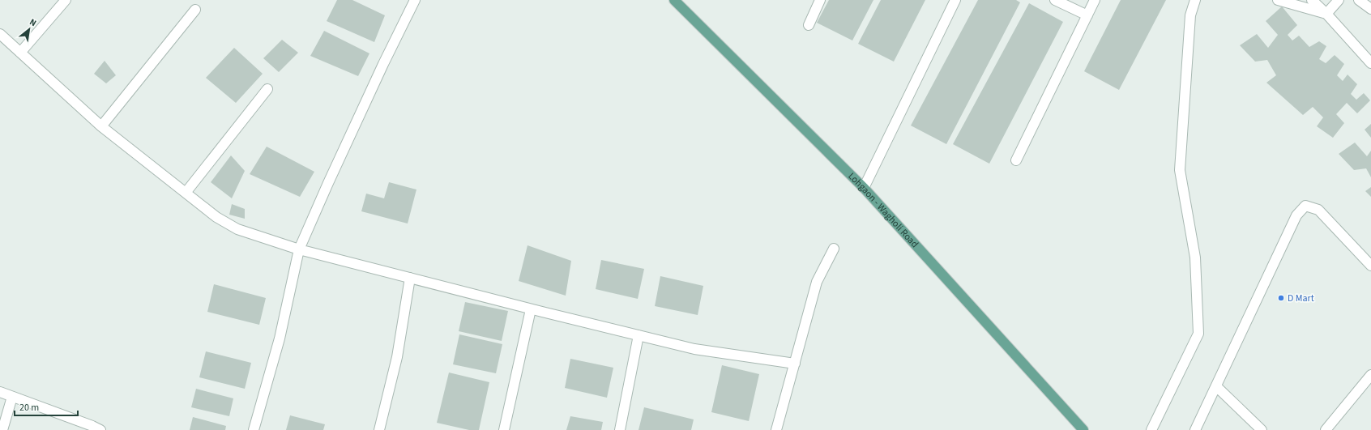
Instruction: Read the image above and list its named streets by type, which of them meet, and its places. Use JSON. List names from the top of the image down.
{
  "streets": {
    "main road": ["Lohgaon - Wagholi Road"]
  },
  "places": ["D Mart"],
  "scale_bar": "20 m",
  "north": "top right"
}
